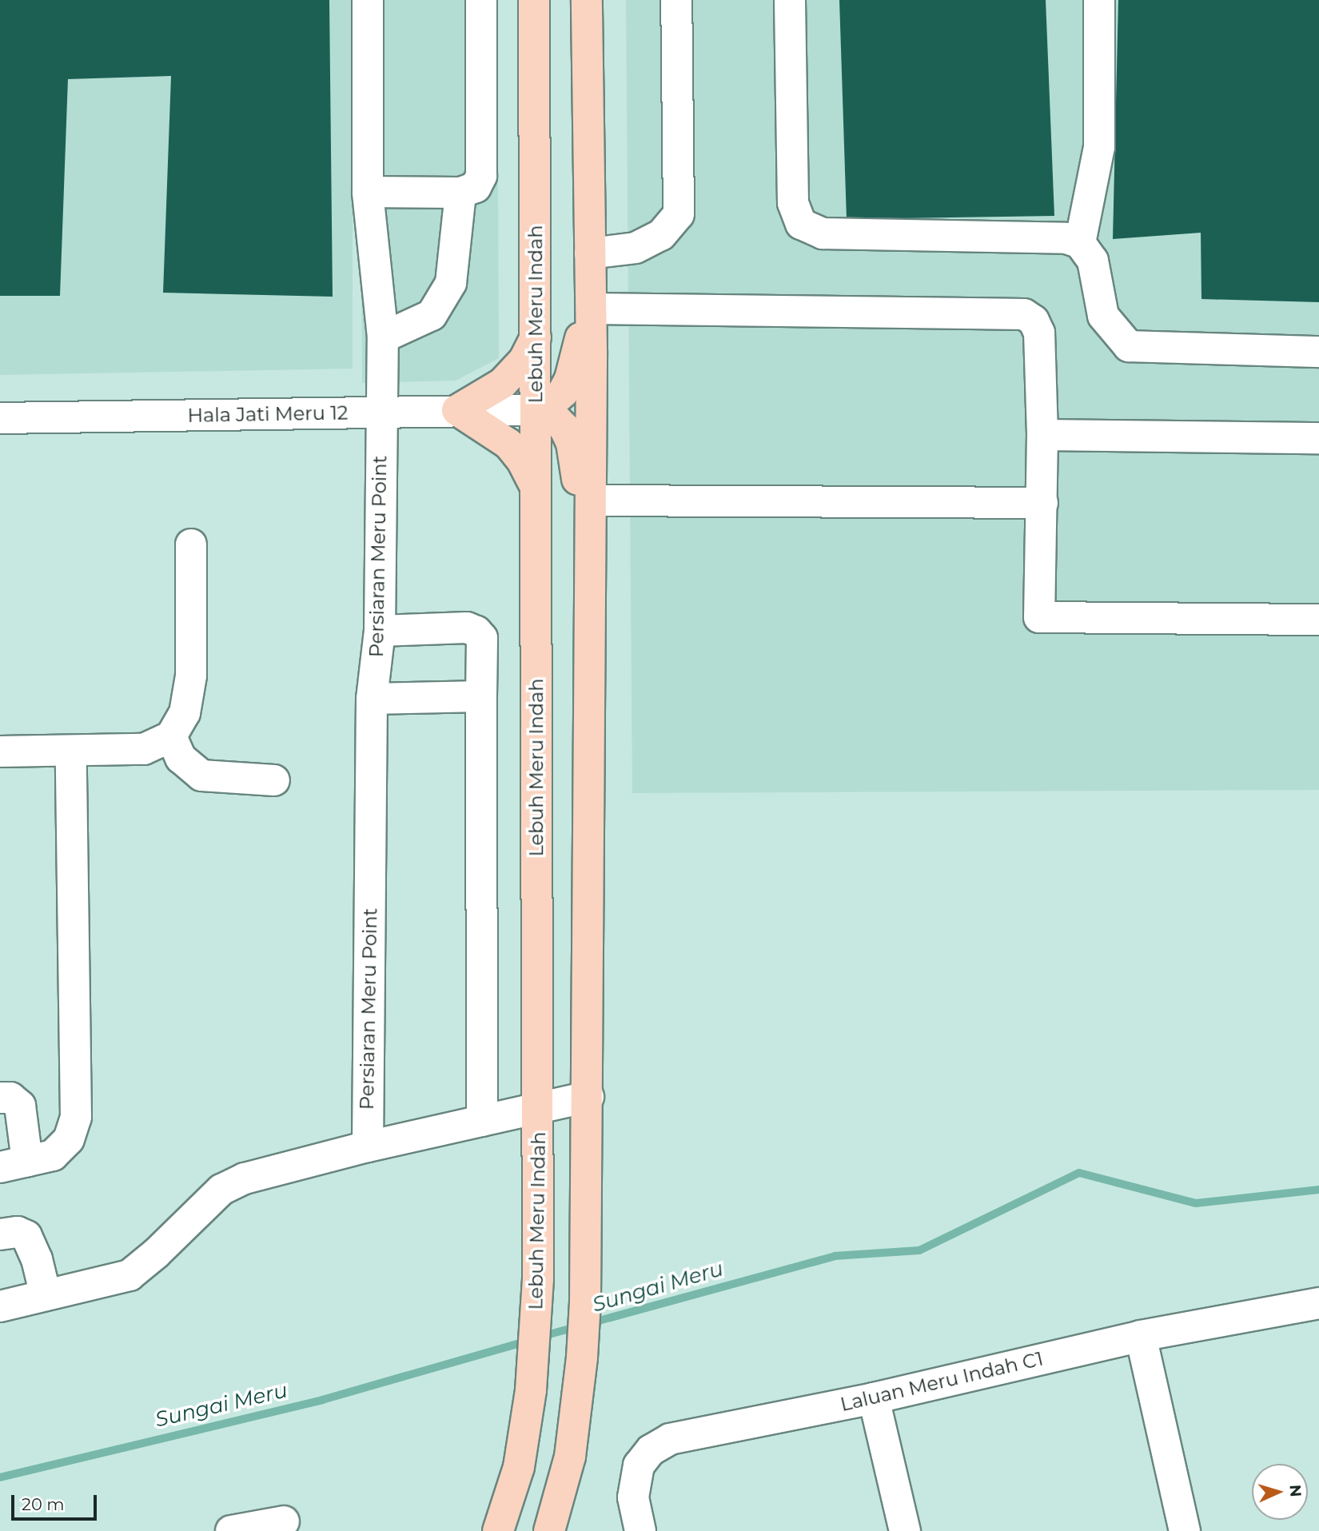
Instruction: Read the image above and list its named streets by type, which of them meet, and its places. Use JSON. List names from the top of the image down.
{
  "streets": {
    "main road": ["Lebuh Meru Indah"],
    "street": ["Hala Jati Meru 12", "Persiaran Meru Point", "Laluan Meru Indah C1"]
  },
  "crossings": [
    ["Lebuh Meru Indah", "Hala Jati Meru 12"],
    ["Hala Jati Meru 12", "Persiaran Meru Point"]
  ],
  "water": ["Sungai Meru"],
  "scale_bar": "20 m",
  "north": "right"
}
